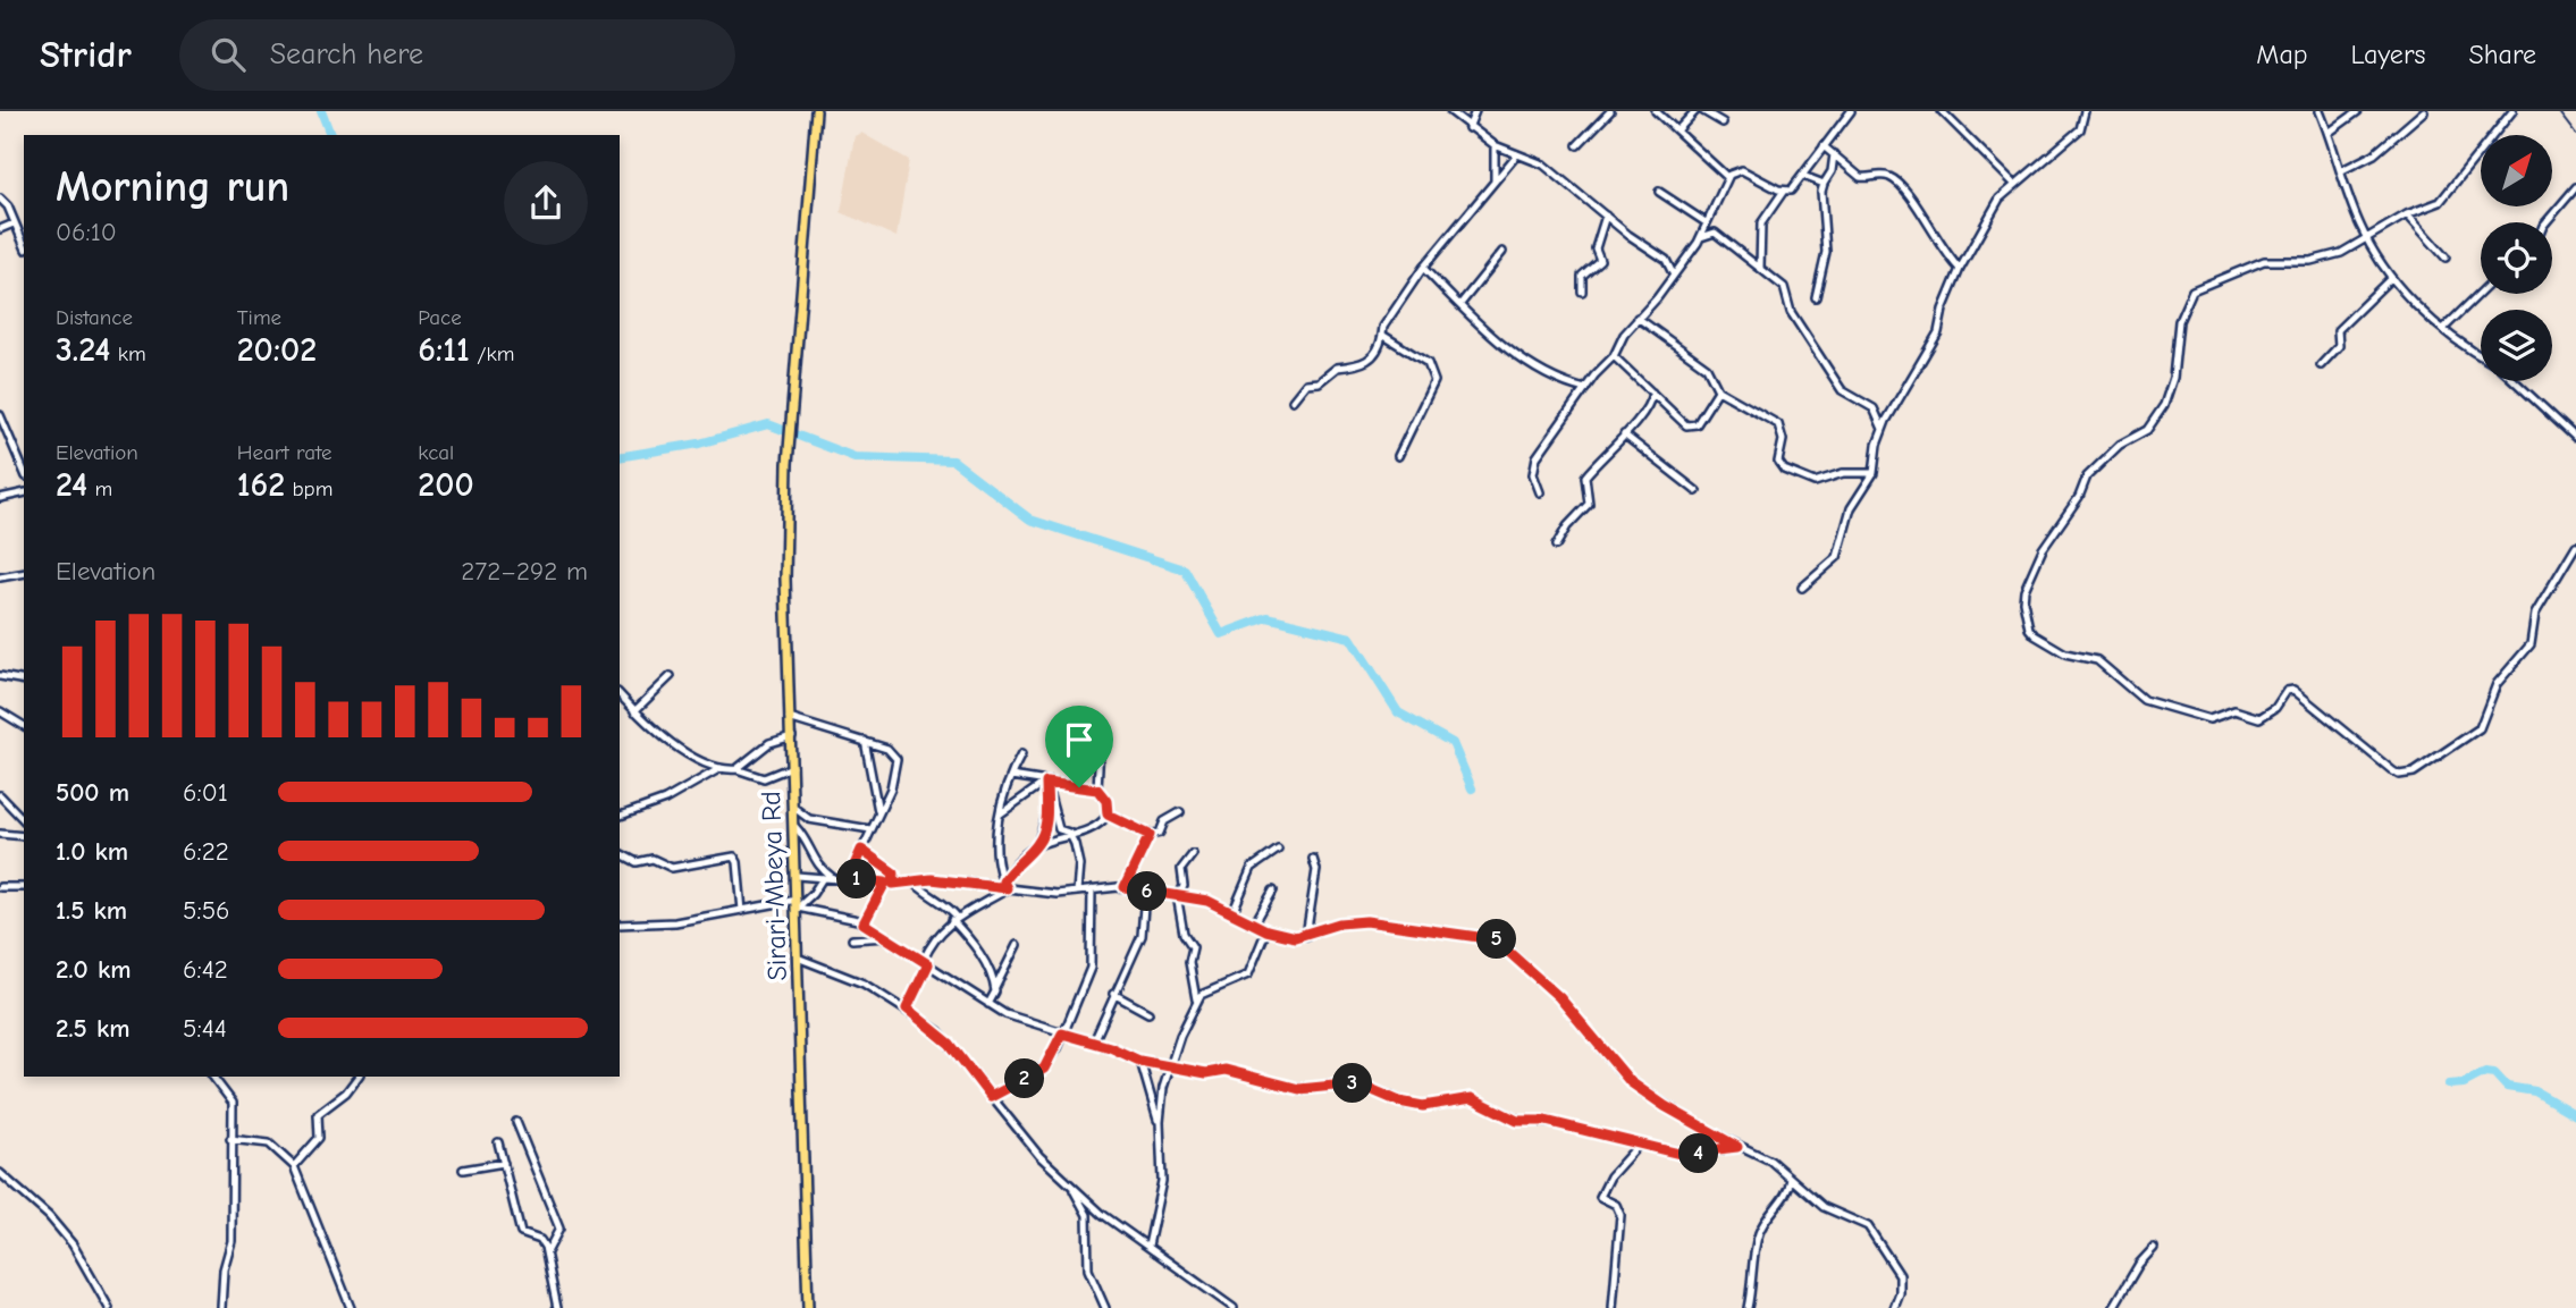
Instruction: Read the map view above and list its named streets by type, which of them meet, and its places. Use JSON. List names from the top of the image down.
{
  "streets": {
    "highway": ["Sirari-Mbeya Rd"]
  },
  "north": "top right",
  "page": {
    "header": "Stridr",
    "search": "Search here",
    "nav": ["Map", "Layers", "Share"],
    "heading": ["Morning run", "06:10"],
    "stats": [
      ["Distance", "3.24 km"],
      ["Time", "20:02"],
      ["Pace", "6:11 /km"],
      ["Elevation", "24 m"],
      ["Heart rate", "162 bpm"],
      ["kcal", "200"]
    ],
    "chart": ["Elevation", "272–292 m"],
    "list": [
      {
        "name": "500 m",
        "note": "6:01"
      },
      {
        "name": "1.0 km",
        "note": "6:22"
      },
      {
        "name": "1.5 km",
        "note": "5:56"
      },
      {
        "name": "2.0 km",
        "note": "6:42"
      },
      {
        "name": "2.5 km",
        "note": "5:44"
      }
    ],
    "pins": [
      "1",
      "6",
      "5",
      "2",
      "3",
      "4"
    ]
  }
}
